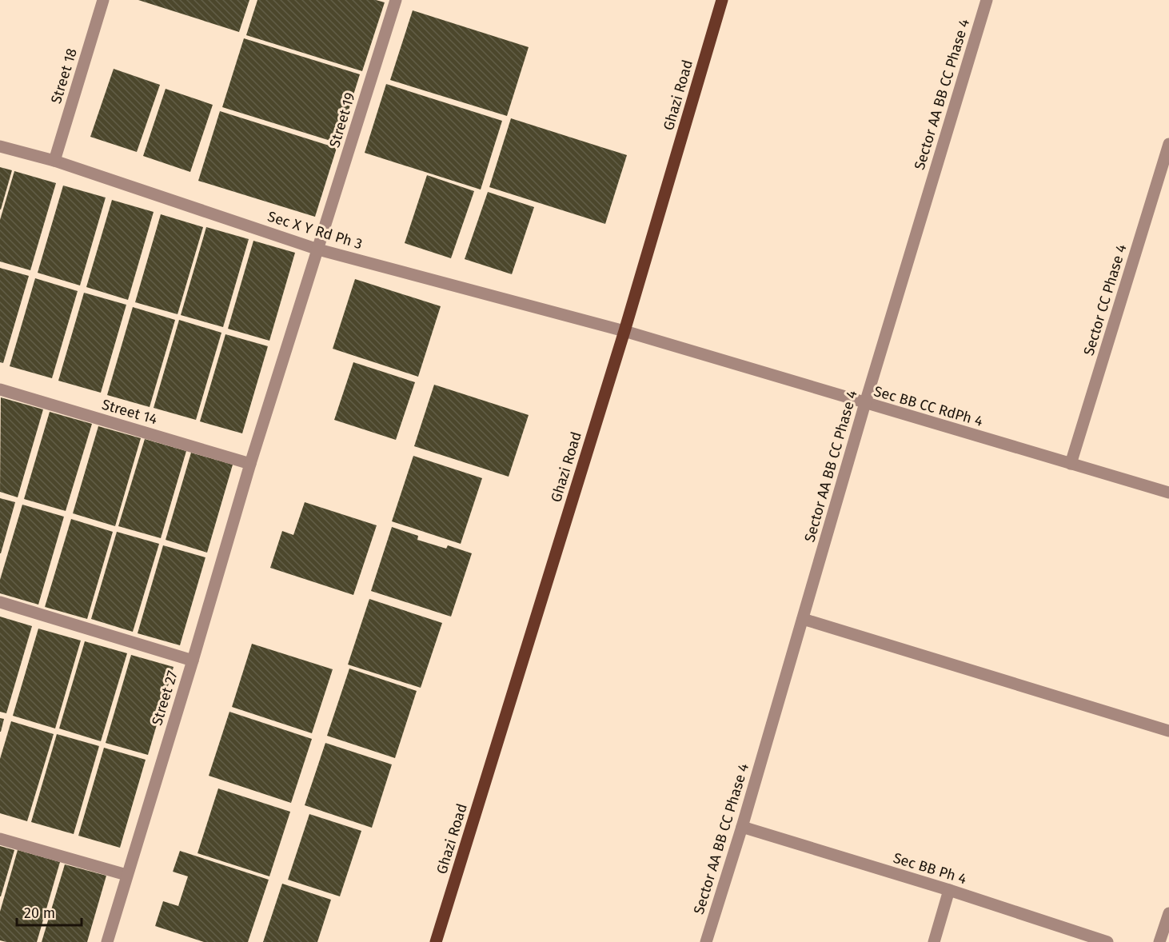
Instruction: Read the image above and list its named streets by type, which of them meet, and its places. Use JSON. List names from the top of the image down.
{
  "streets": {
    "main road": ["Ghazi Road"],
    "street": [
      "Street 18",
      "Sector AA BB CC Phase 4",
      "Street 19",
      "Sec X Y Rd Ph 3",
      "Sector CC Phase 4",
      "Sec BB CC RdPh 4",
      "Street 14",
      "Street 27",
      "Sec BB Ph 4"
    ]
  },
  "crossings": [
    ["Street 18", "Sec X Y Rd Ph 3"],
    ["Sector AA BB CC Phase 4", "Sec BB CC RdPh 4"],
    ["Sector AA BB CC Phase 4", "Sec BB Ph 4"],
    ["Ghazi Road", "Sec X Y Rd Ph 3"],
    ["Ghazi Road", "Sec BB CC RdPh 4"],
    ["Street 19", "Sec X Y Rd Ph 3"],
    ["Street 19", "Street 14"],
    ["Street 19", "Street 27"],
    ["Sec X Y Rd Ph 3", "Sec BB CC RdPh 4"],
    ["Sector CC Phase 4", "Sec BB CC RdPh 4"],
    ["Street 14", "Street 27"]
  ],
  "scale_bar": "20 m"
}
